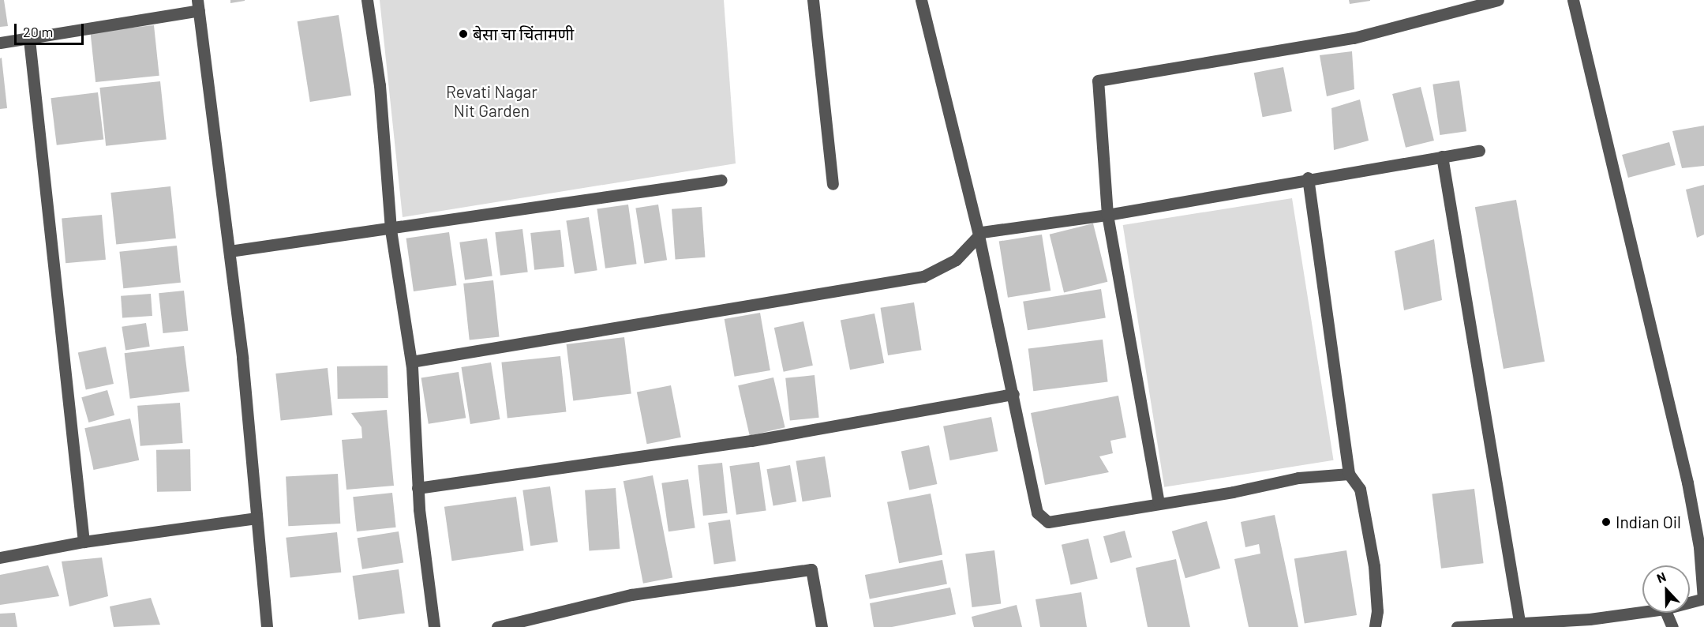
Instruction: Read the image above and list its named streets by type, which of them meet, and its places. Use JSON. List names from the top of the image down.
{
  "parks": ["Revati Nagar Nit Garden"],
  "places": ["बेसा चा चिंतामणी", "Indian Oil"],
  "scale_bar": "20 m",
  "north": "top"
}
